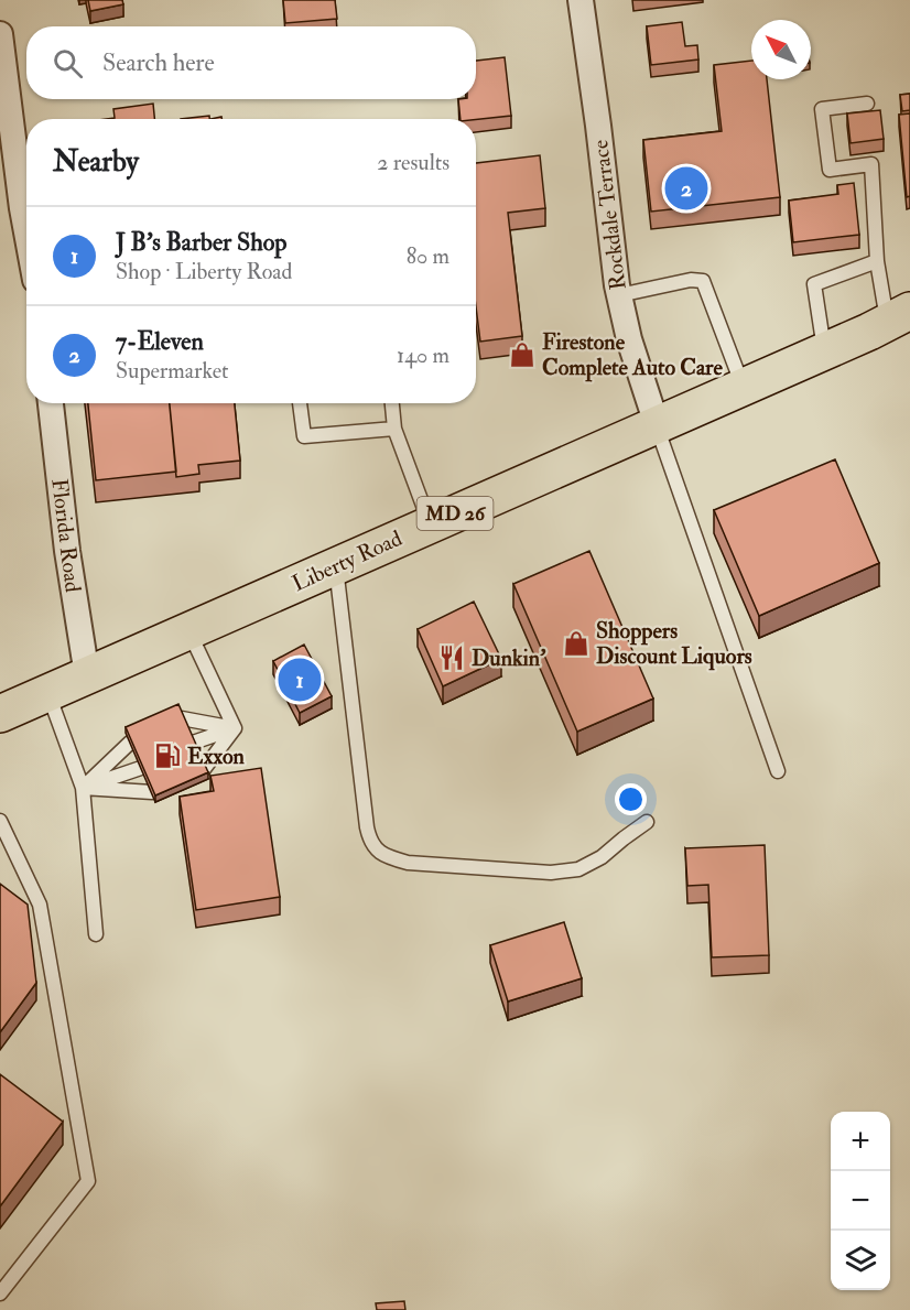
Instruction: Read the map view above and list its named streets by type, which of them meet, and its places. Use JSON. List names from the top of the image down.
{
  "streets": {
    "main road": ["MD 26", "Liberty Road"],
    "street": ["Rockdale Terrace", "Florida Road"]
  },
  "crossings": [
    ["Rockdale Terrace", "Liberty Road"],
    ["Florida Road", "Liberty Road"]
  ],
  "places": {
    "shop": ["Firestone Complete Auto Care", "Shoppers Discount Liquors"],
    "restaurant": ["Dunkin'"],
    "fuel station": ["Exxon"]
  },
  "north": "top left",
  "page": {
    "search": "Search here",
    "heading": ["Nearby", "2 results"],
    "pins": ["2", "1"],
    "list": [
      {
        "mark": "1",
        "name": "J B’s Barber Shop",
        "note": "Shop · Liberty Road",
        "value": "80 m"
      },
      {
        "mark": "2",
        "name": "7-Eleven",
        "note": "Supermarket",
        "value": "140 m"
      }
    ],
    "map_buttons": ["+", "−"]
  }
}
